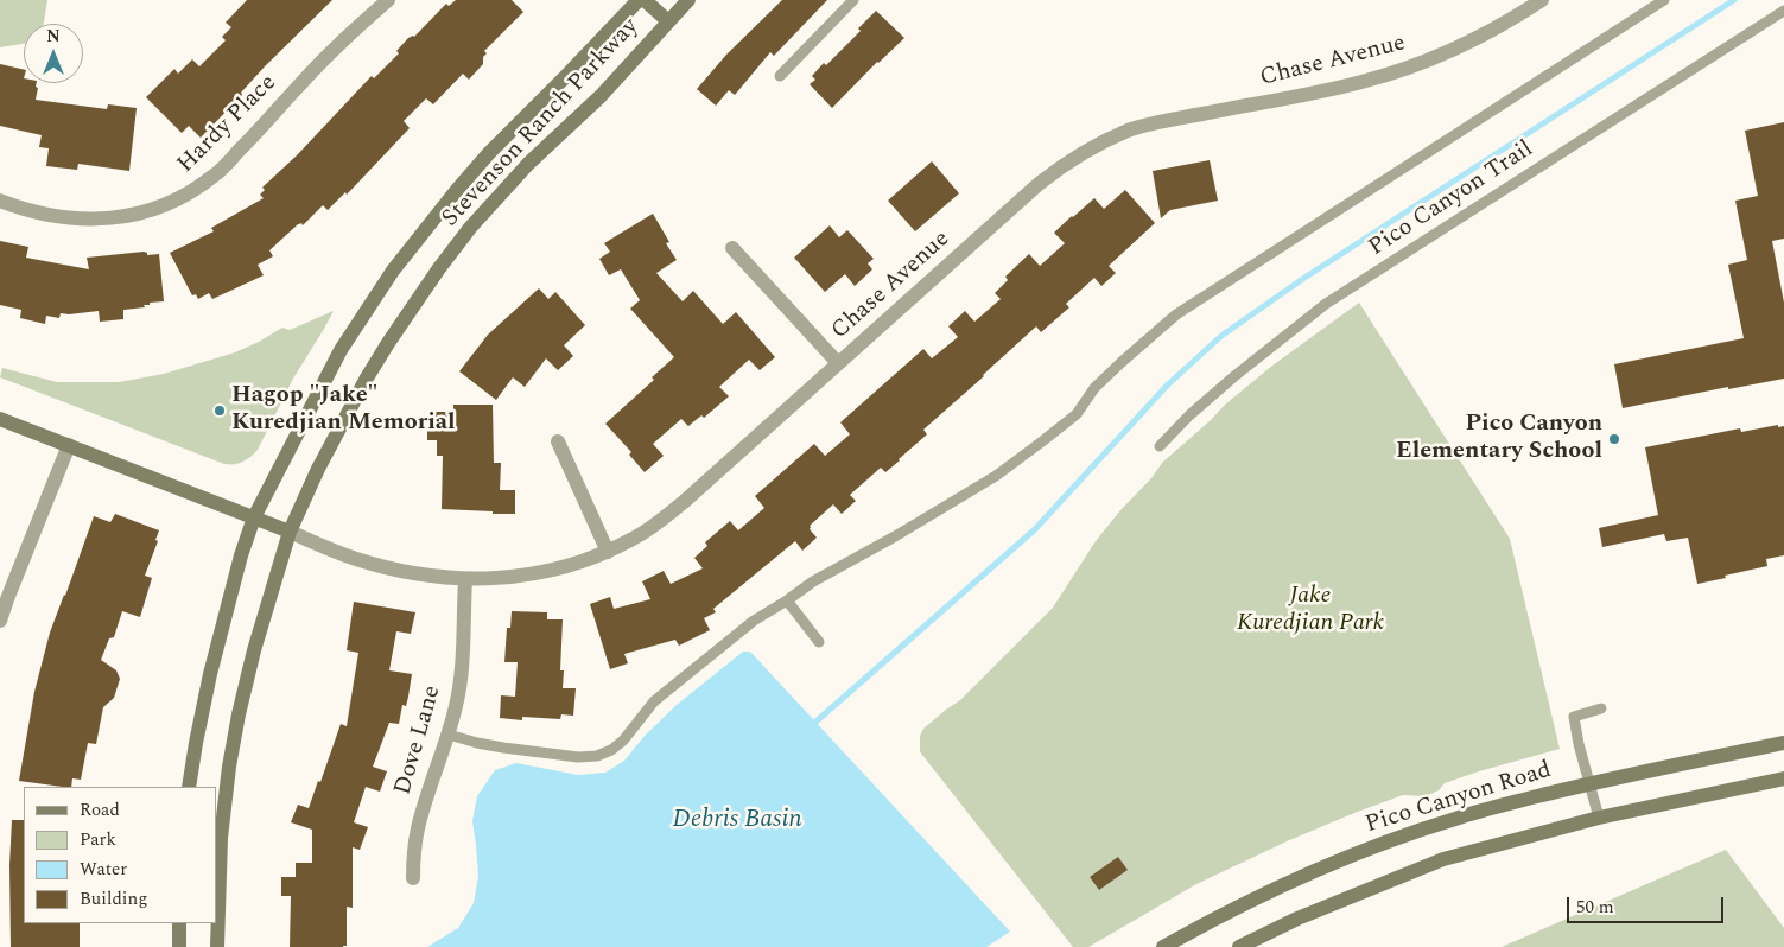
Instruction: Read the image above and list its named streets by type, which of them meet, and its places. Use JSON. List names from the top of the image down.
{
  "streets": {
    "main road": ["Stevenson Ranch Parkway", "Pico Canyon Road"],
    "street": ["Chase Avenue", "Hardy Place", "Dove Lane"],
    "lane": ["Pico Canyon Trail"]
  },
  "crossings": [
    ["Chase Avenue", "Stevenson Ranch Parkway"],
    ["Chase Avenue", "Dove Lane"]
  ],
  "water": ["Debris Basin"],
  "parks": ["Jake Kuredjian Park"],
  "places": ["Hagop \"Jake\" Kuredjian Memorial", "Pico Canyon Elementary School"],
  "legend": [
    "Road",
    "Park",
    "Water",
    "Building"
  ],
  "scale_bar": "50 m",
  "north": "top"
}
